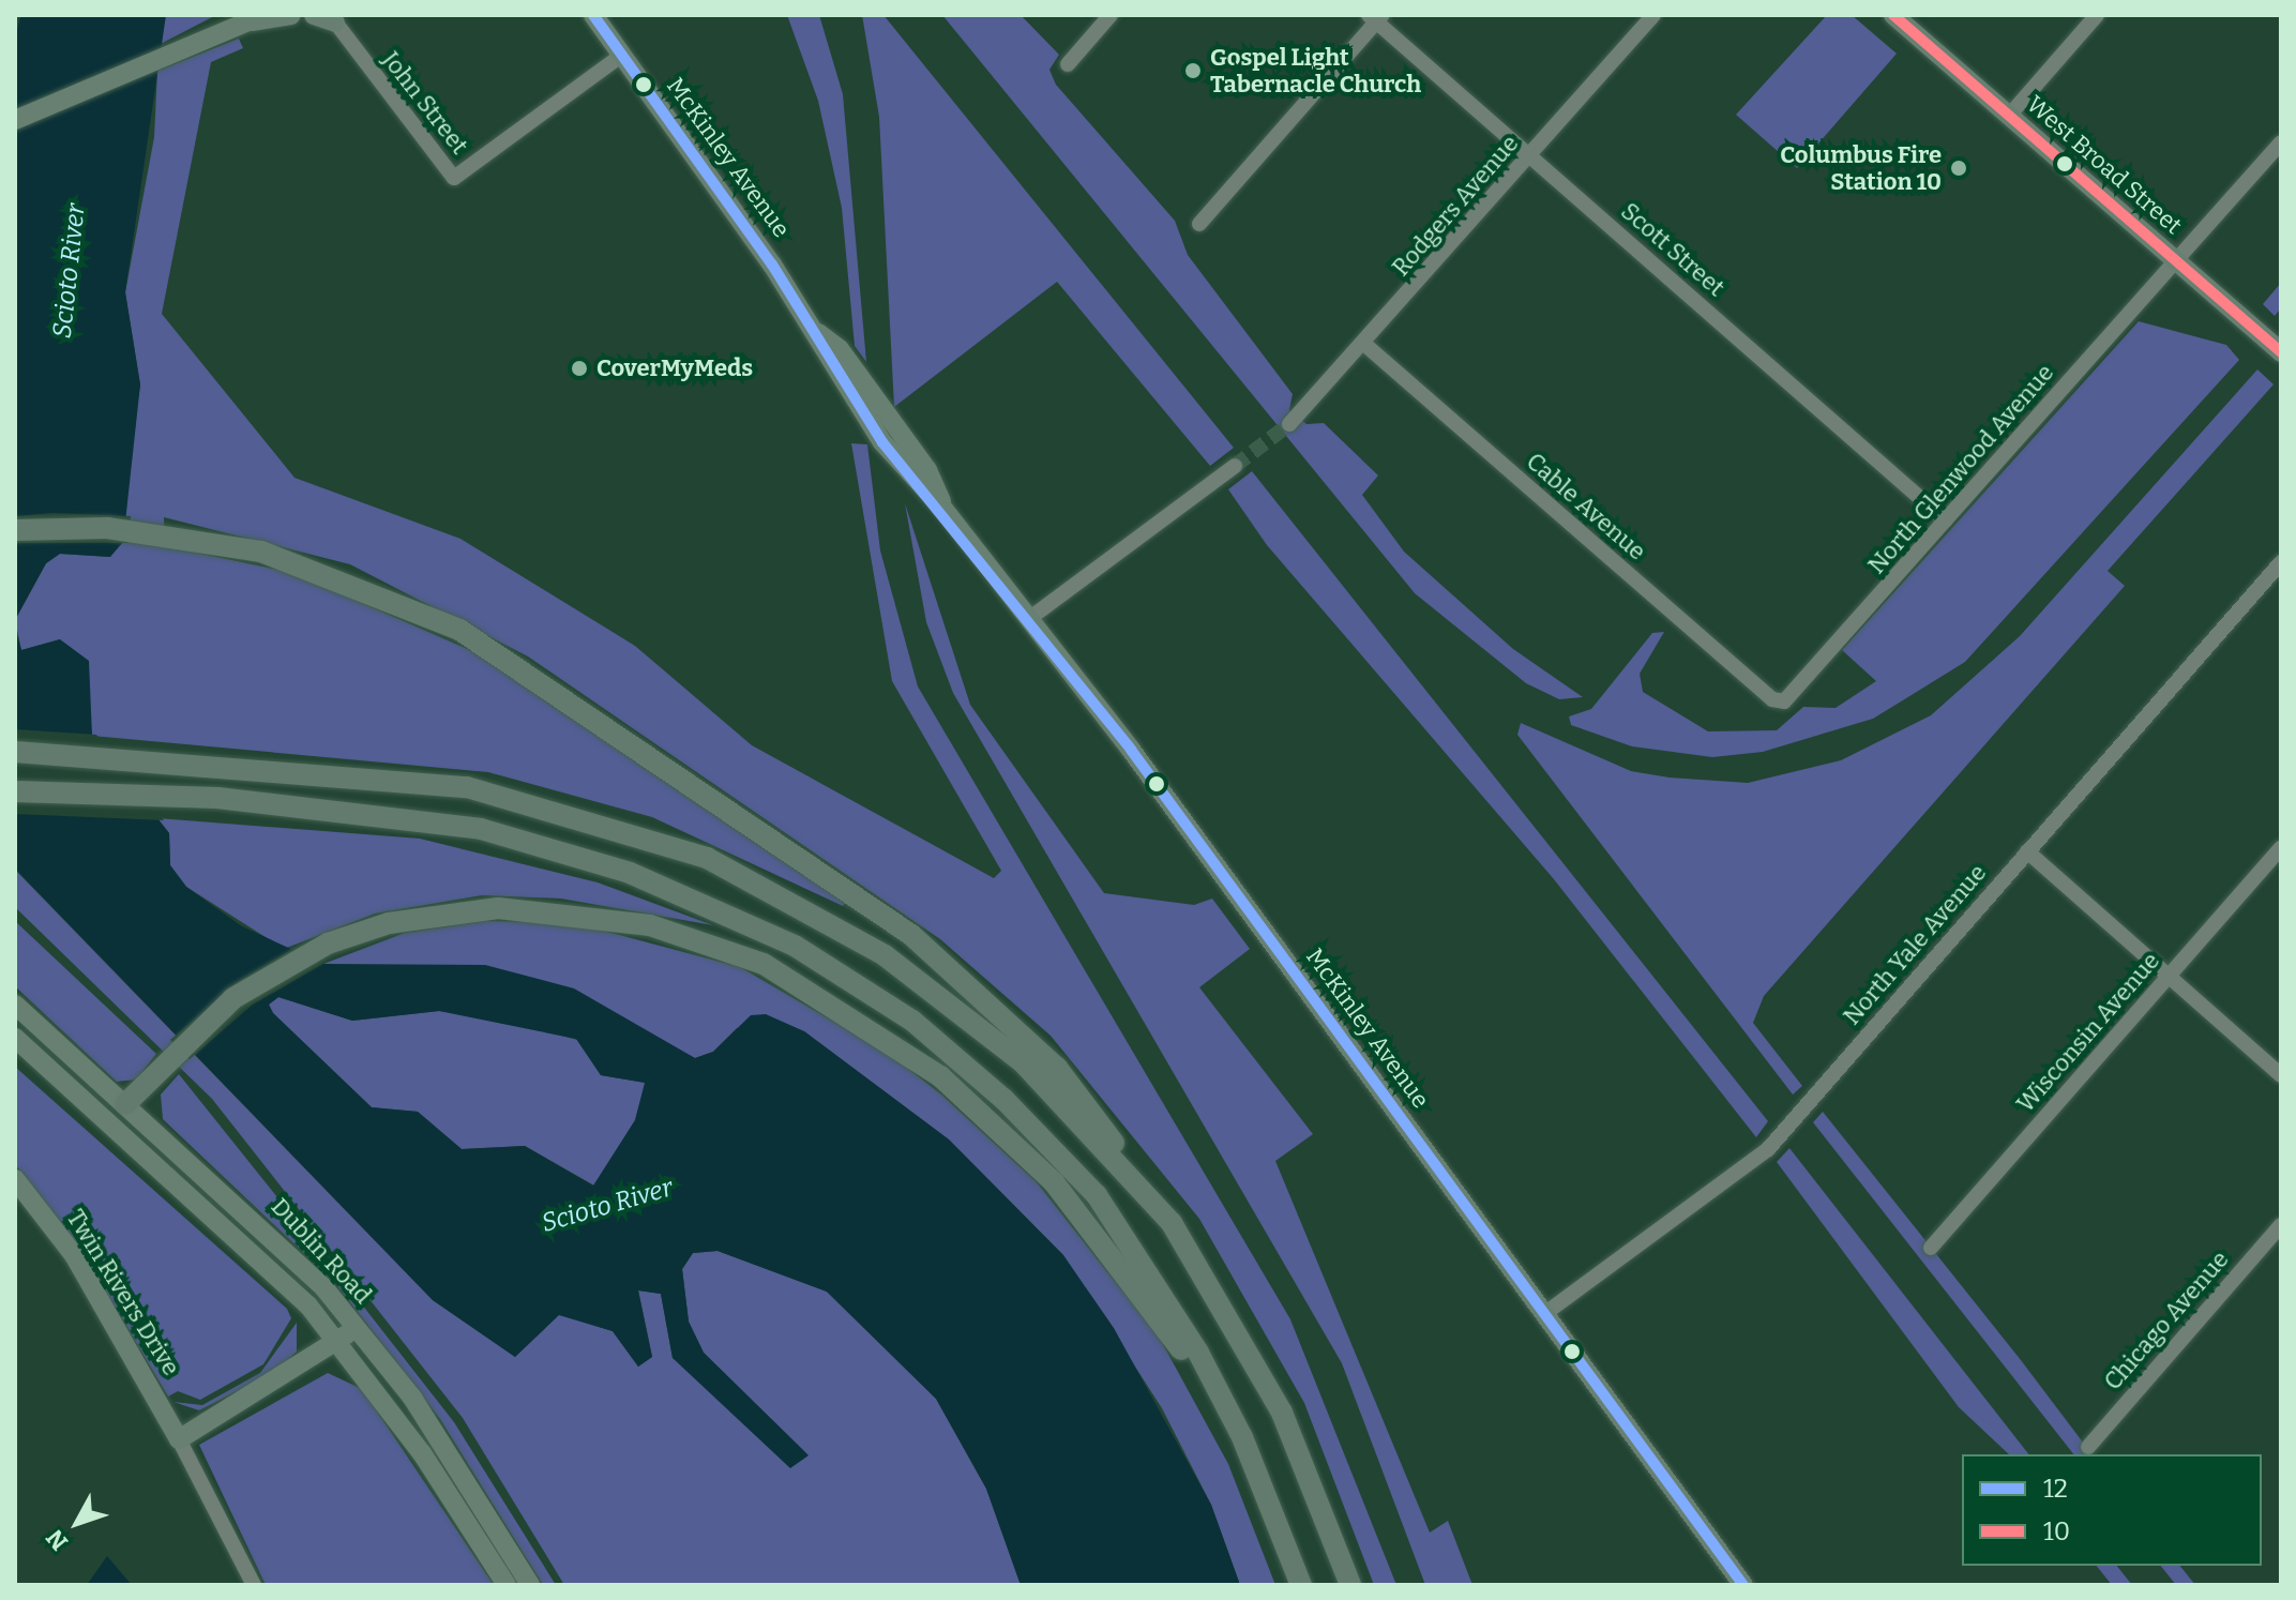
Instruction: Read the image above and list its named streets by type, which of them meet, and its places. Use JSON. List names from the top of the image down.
{
  "streets": {
    "main road": [
      "McKinley Avenue",
      "West Broad Street",
      "Dublin Road",
      "Twin Rivers Drive"
    ],
    "street": [
      "John Street",
      "Rodgers Avenue",
      "Scott Street",
      "North Glenwood Avenue",
      "Cable Avenue",
      "North Yale Avenue",
      "Wisconsin Avenue",
      "Chicago Avenue"
    ]
  },
  "crossings": [
    ["John Street", "McKinley Avenue"],
    ["McKinley Avenue", "North Yale Avenue"],
    ["West Broad Street", "North Glenwood Avenue"],
    ["Rodgers Avenue", "Scott Street"],
    ["Rodgers Avenue", "Cable Avenue"],
    ["Scott Street", "North Glenwood Avenue"],
    ["North Glenwood Avenue", "Cable Avenue"]
  ],
  "water": ["Scioto River"],
  "places": ["Gospel Light Tabernacle Church", "Columbus Fire Station 10", "CoverMyMeds"],
  "lines": ["transit line 12", "transit line 10"],
  "legend": ["12", "10"],
  "north": "bottom left"
}
